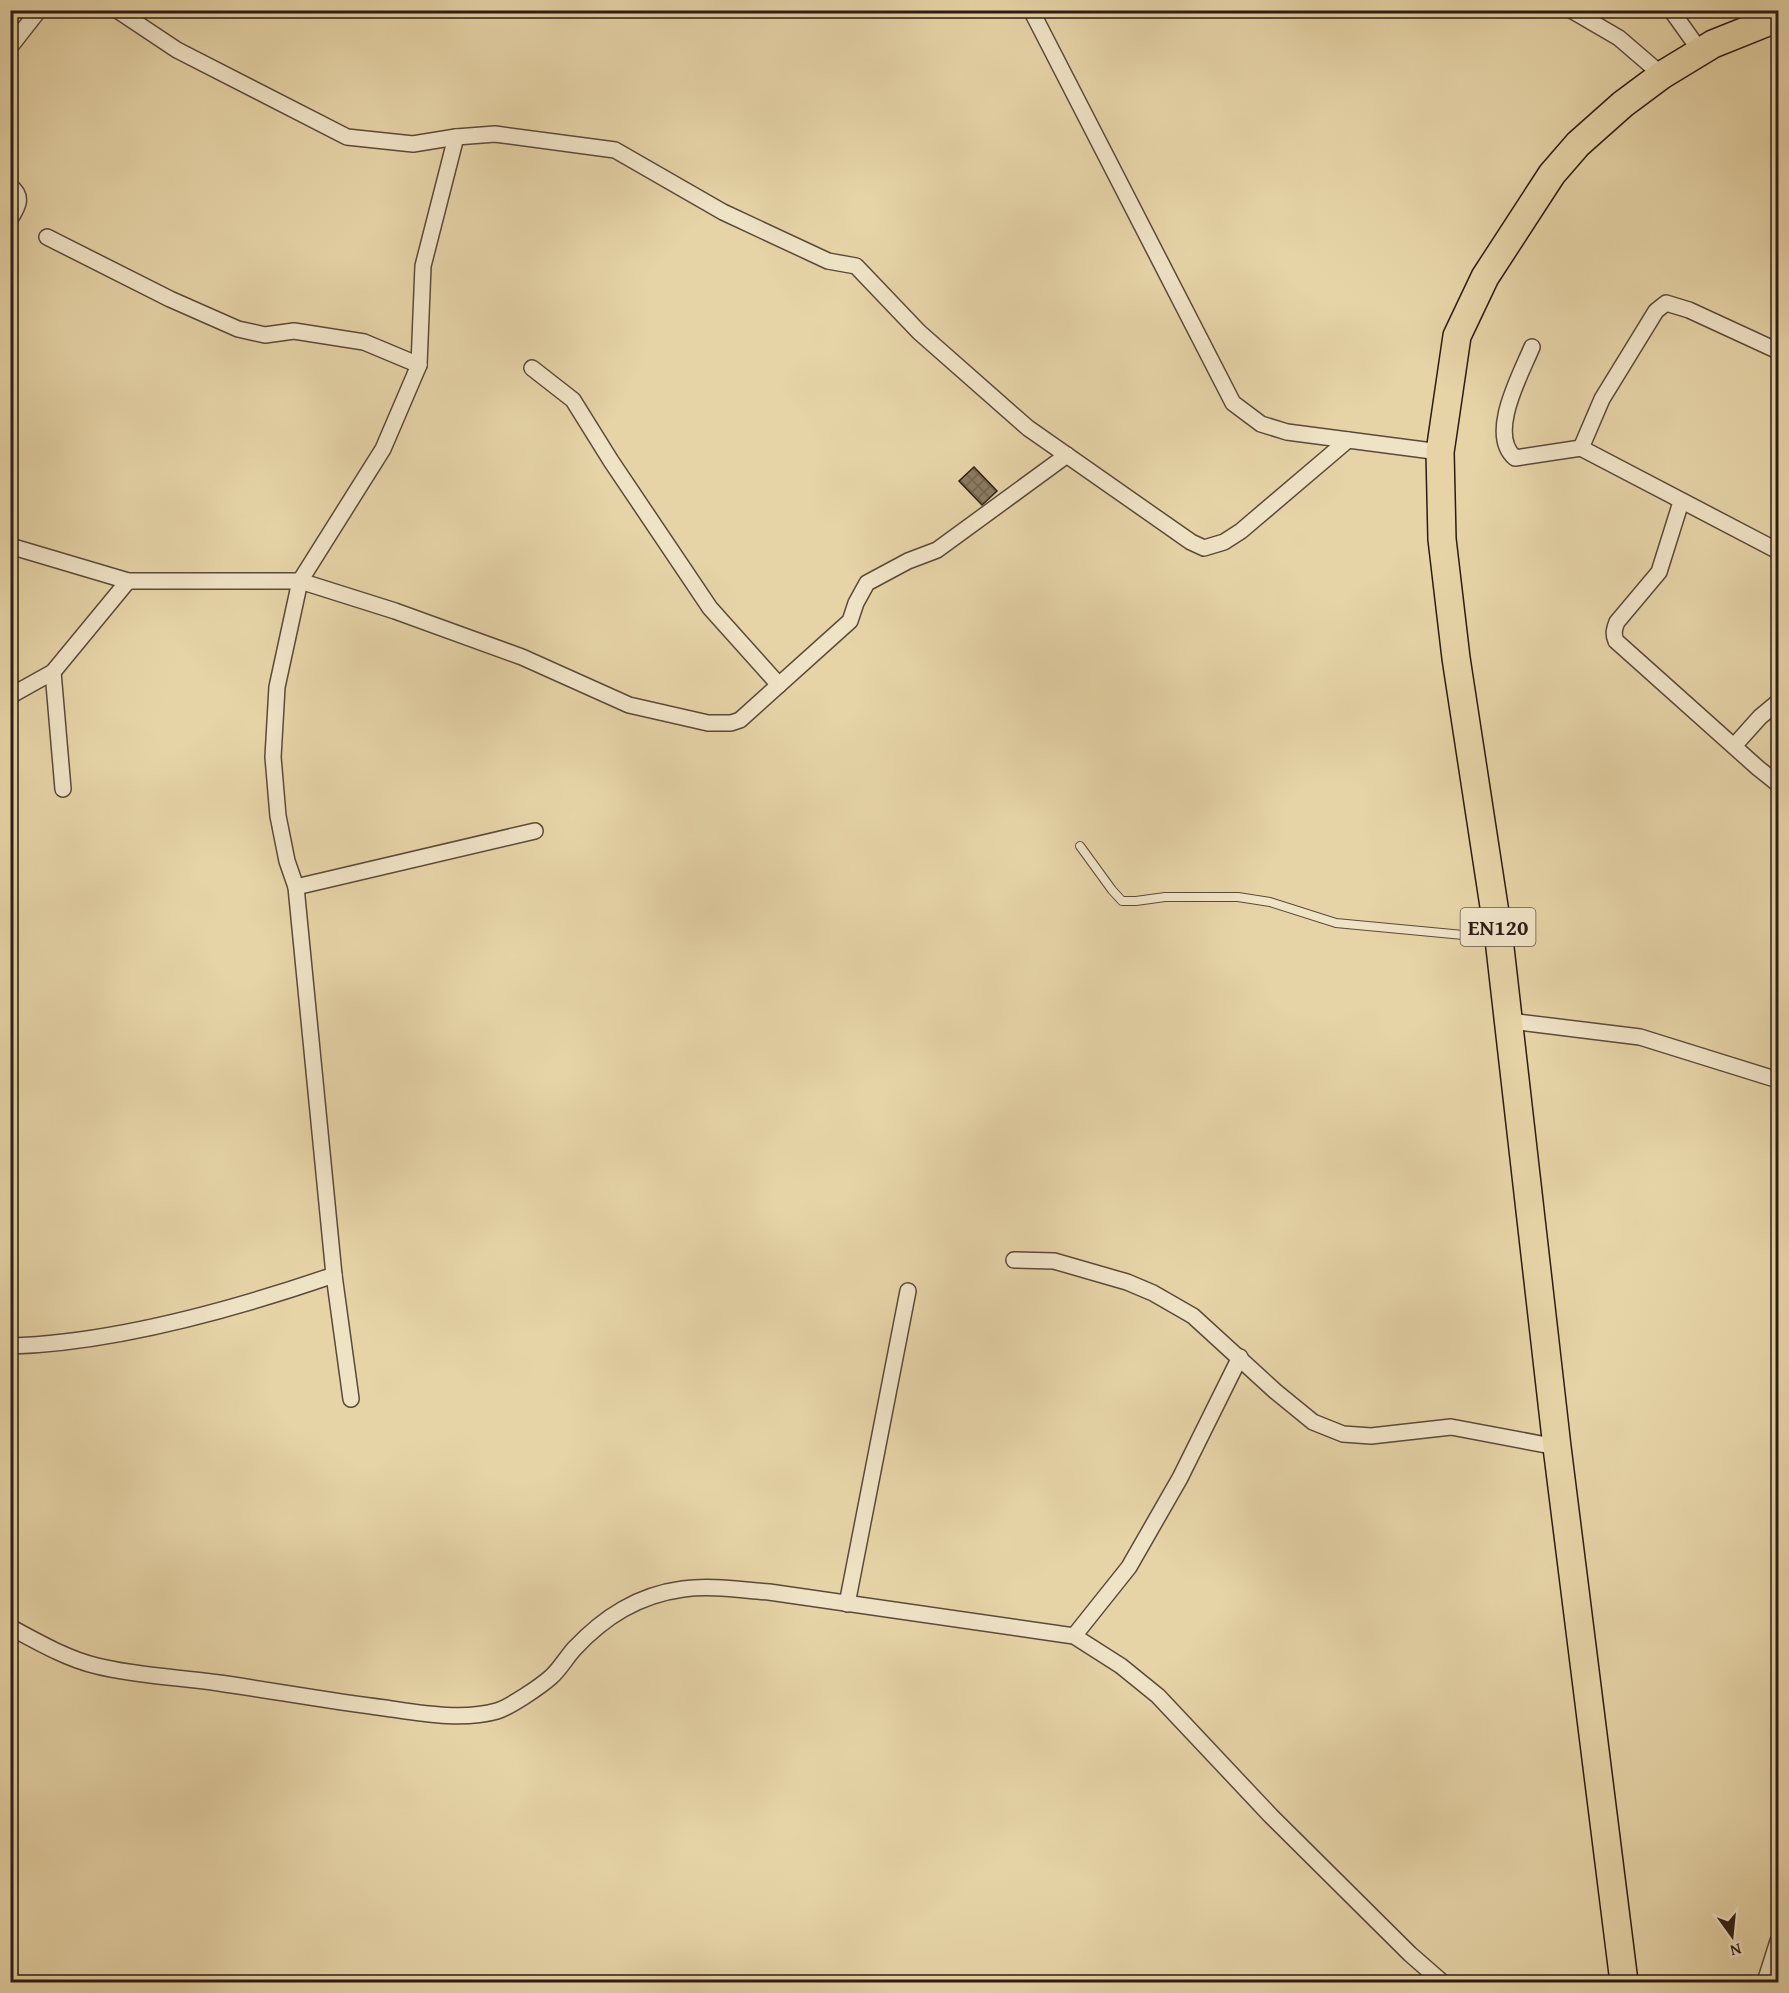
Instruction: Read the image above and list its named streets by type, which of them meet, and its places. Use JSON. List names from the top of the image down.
{
  "streets": {
    "highway": ["EN120"]
  },
  "north": "bottom"
}
